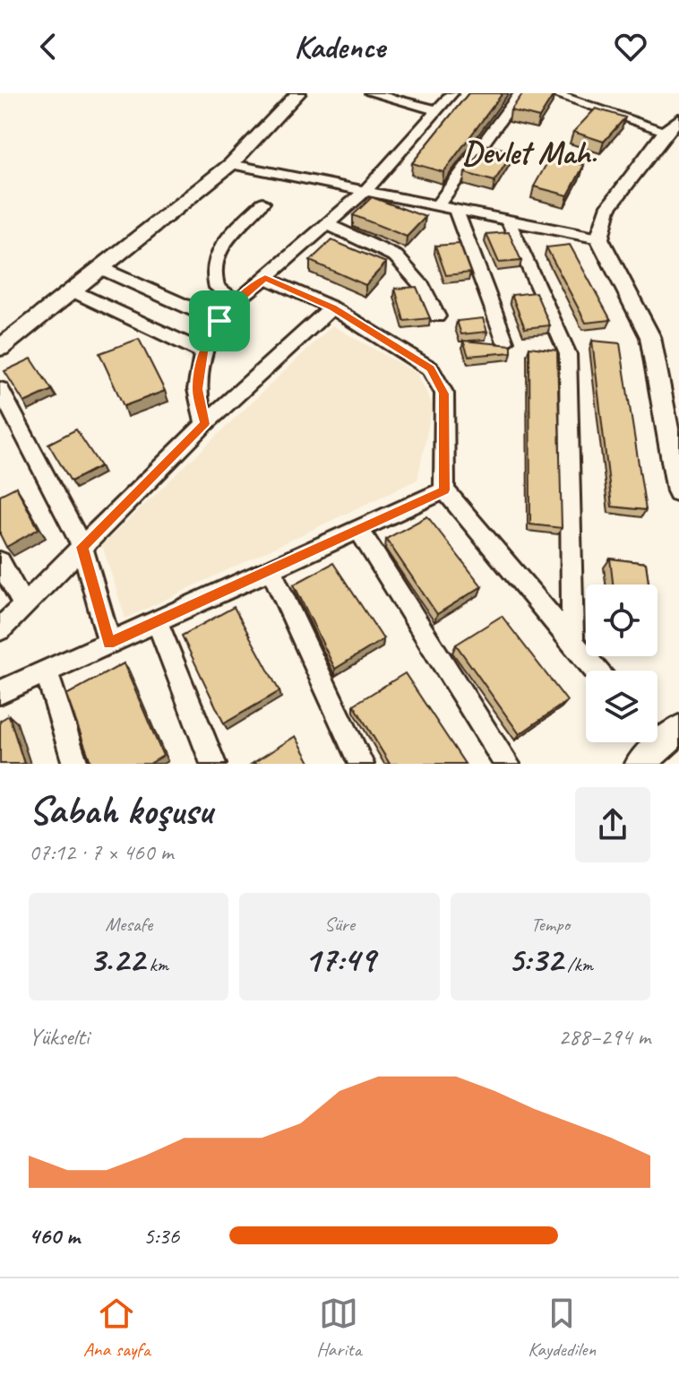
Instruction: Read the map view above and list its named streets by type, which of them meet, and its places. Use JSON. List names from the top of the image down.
{
  "districts": ["Devlet Mah."],
  "page": {
    "header": "Kadence",
    "heading": ["Sabah koşusu", "07:12 · 7 × 460 m"],
    "stats": [
      ["Mesafe", "3.22 km"],
      ["Süre", "17:49"],
      ["Tempo", "5:32 /km"]
    ],
    "chart": ["Yükselti", "288–294 m"],
    "list": [
      {
        "name": "460 m",
        "note": "5:36"
      }
    ],
    "tabs": ["Ana sayfa", "Harita", "Kaydedilen"]
  }
}
